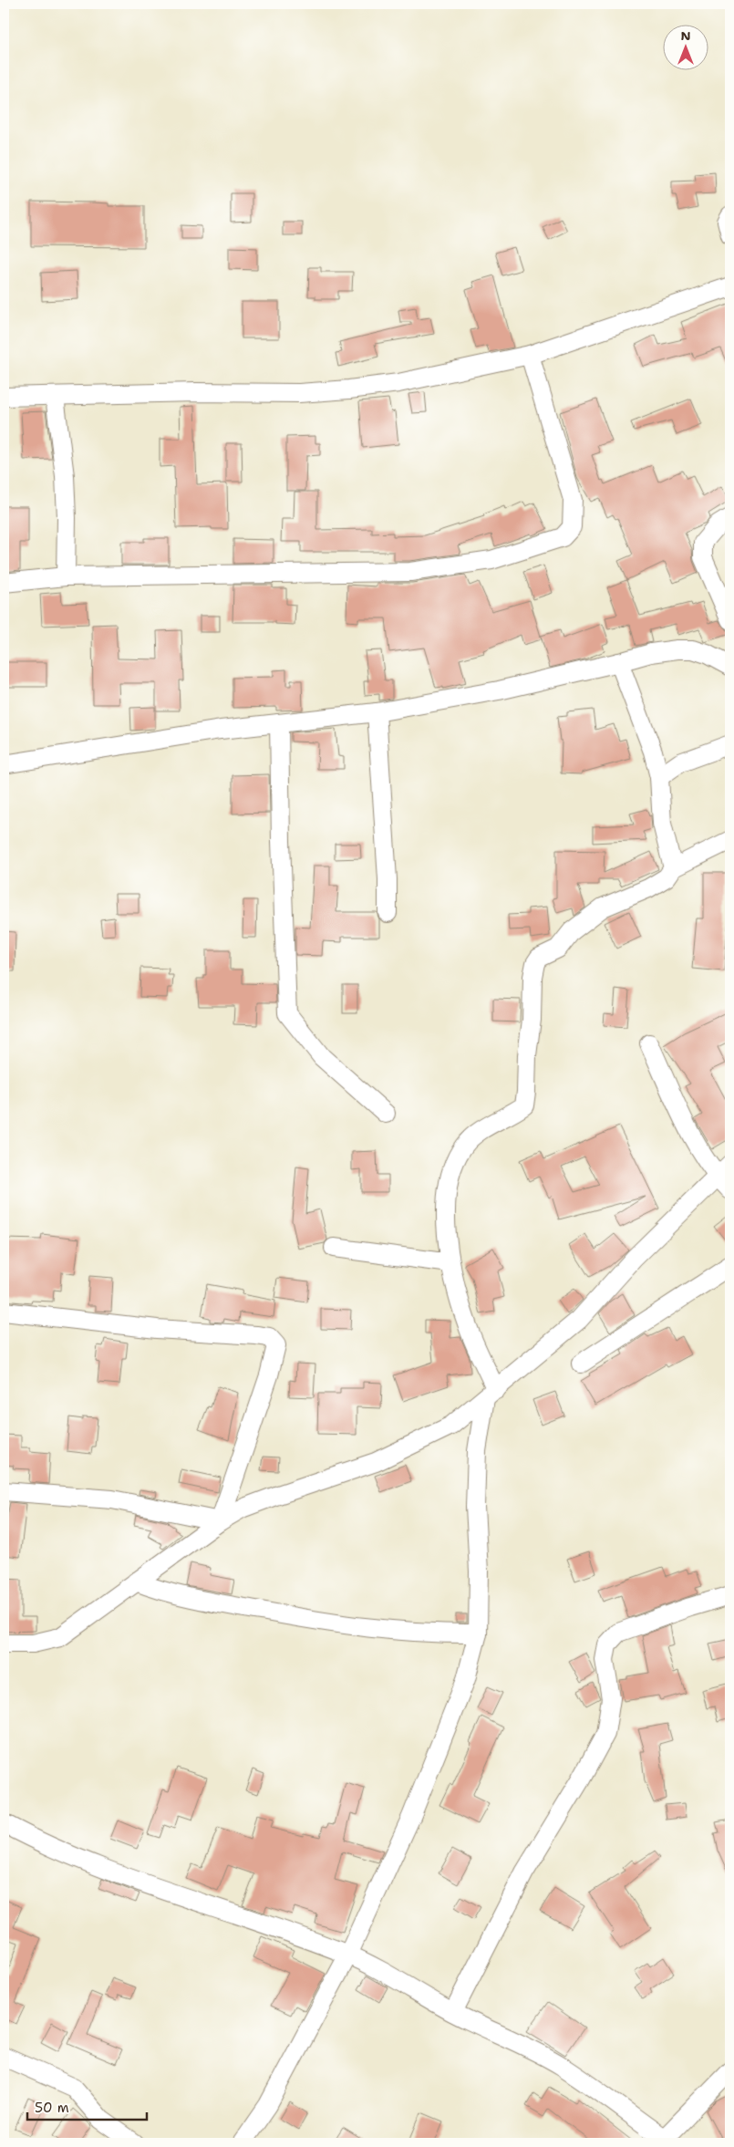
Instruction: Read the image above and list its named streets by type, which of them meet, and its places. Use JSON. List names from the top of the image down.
{
  "scale_bar": "50 m",
  "north": "top"
}
